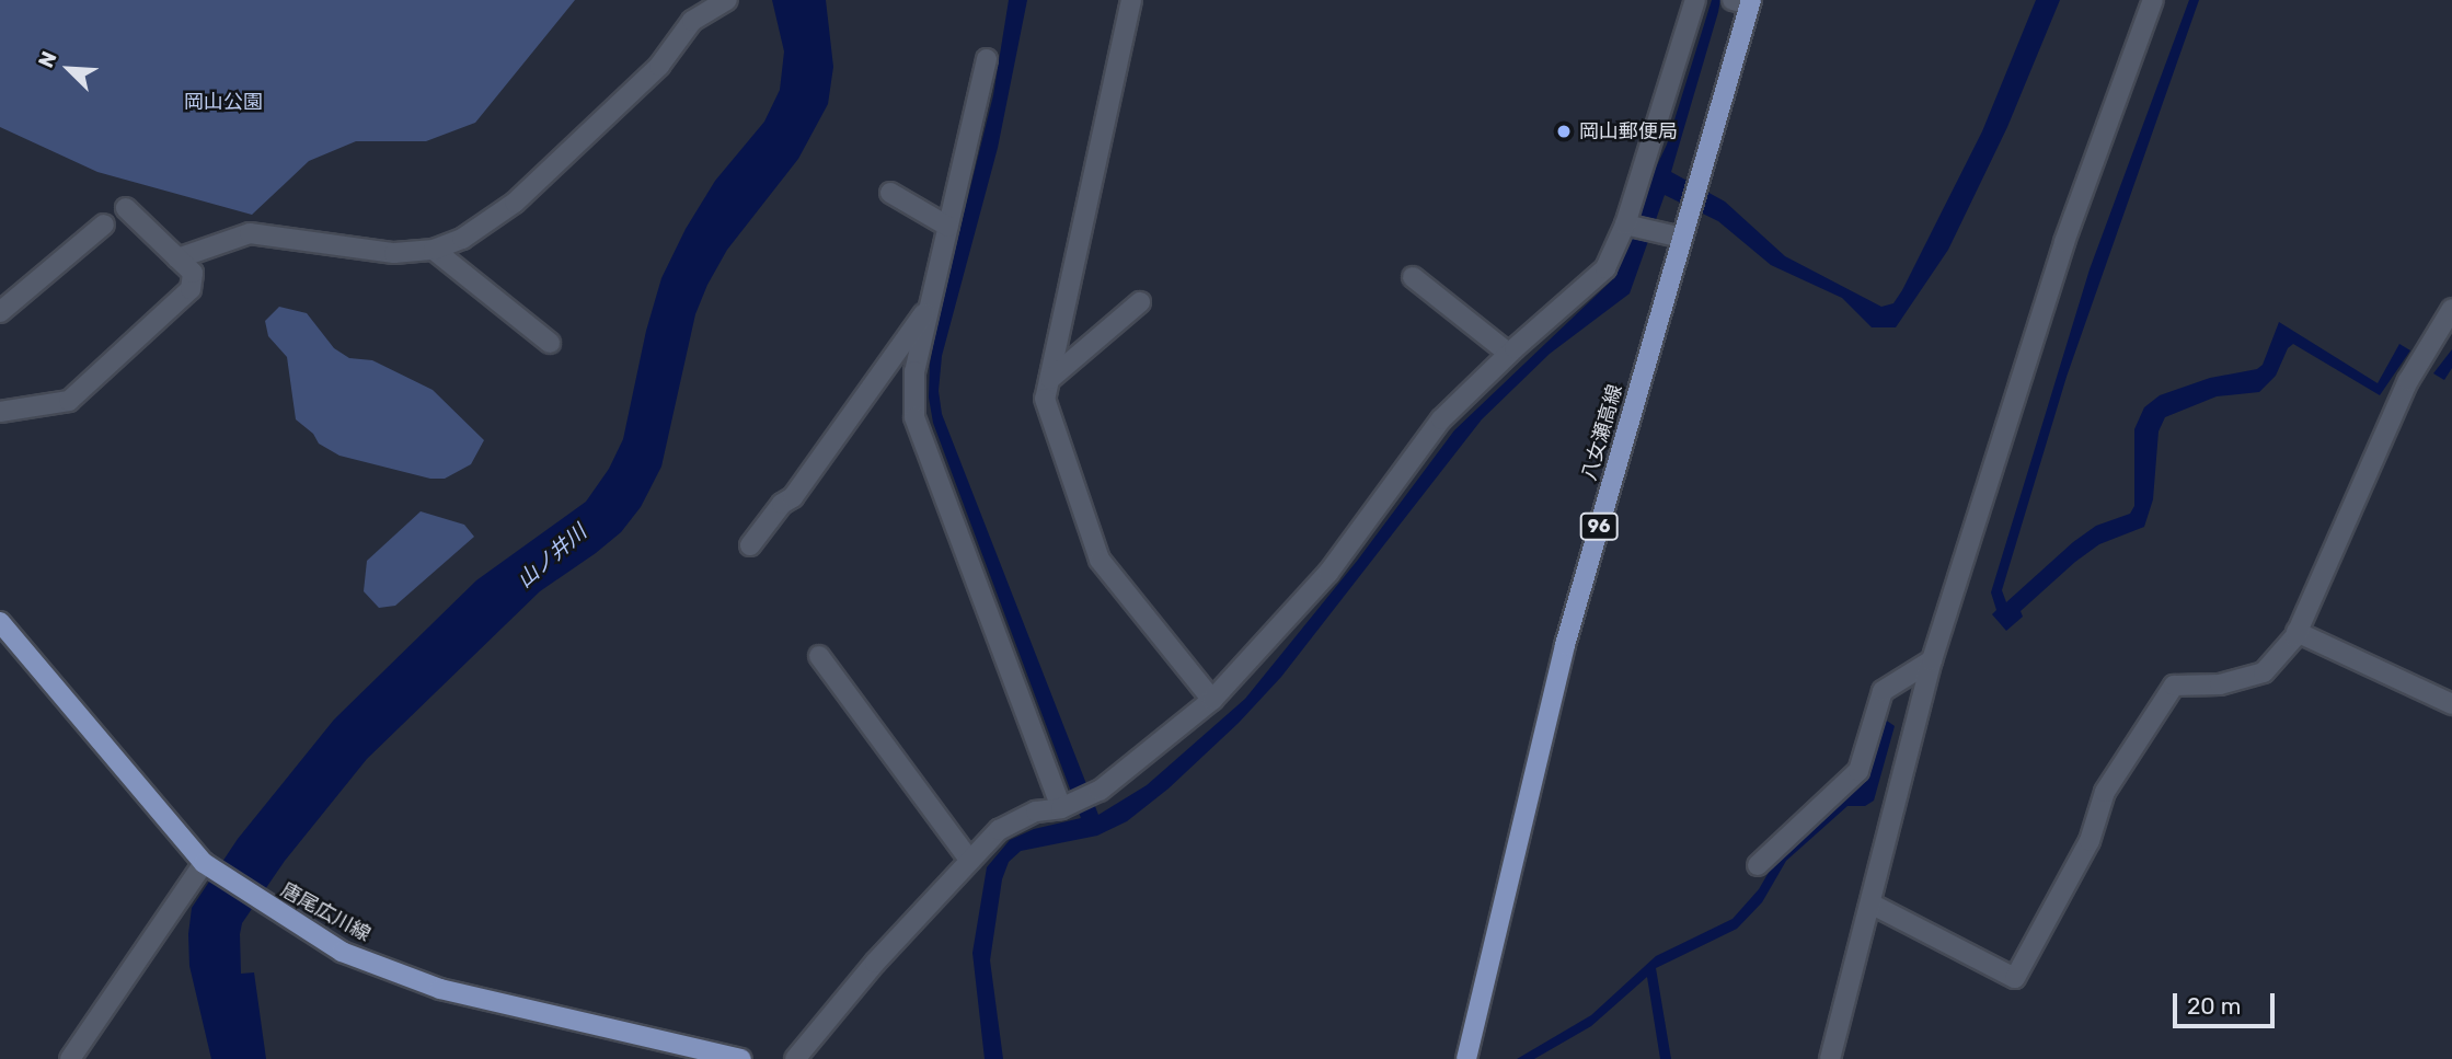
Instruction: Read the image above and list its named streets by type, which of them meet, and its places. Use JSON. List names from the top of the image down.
{
  "streets": {
    "main road": ["八女瀬高線", "96", "唐尾広川線"]
  },
  "water": ["山ノ井川"],
  "parks": ["岡山公園"],
  "places": ["岡山郵便局"],
  "scale_bar": "20 m",
  "north": "top left"
}
